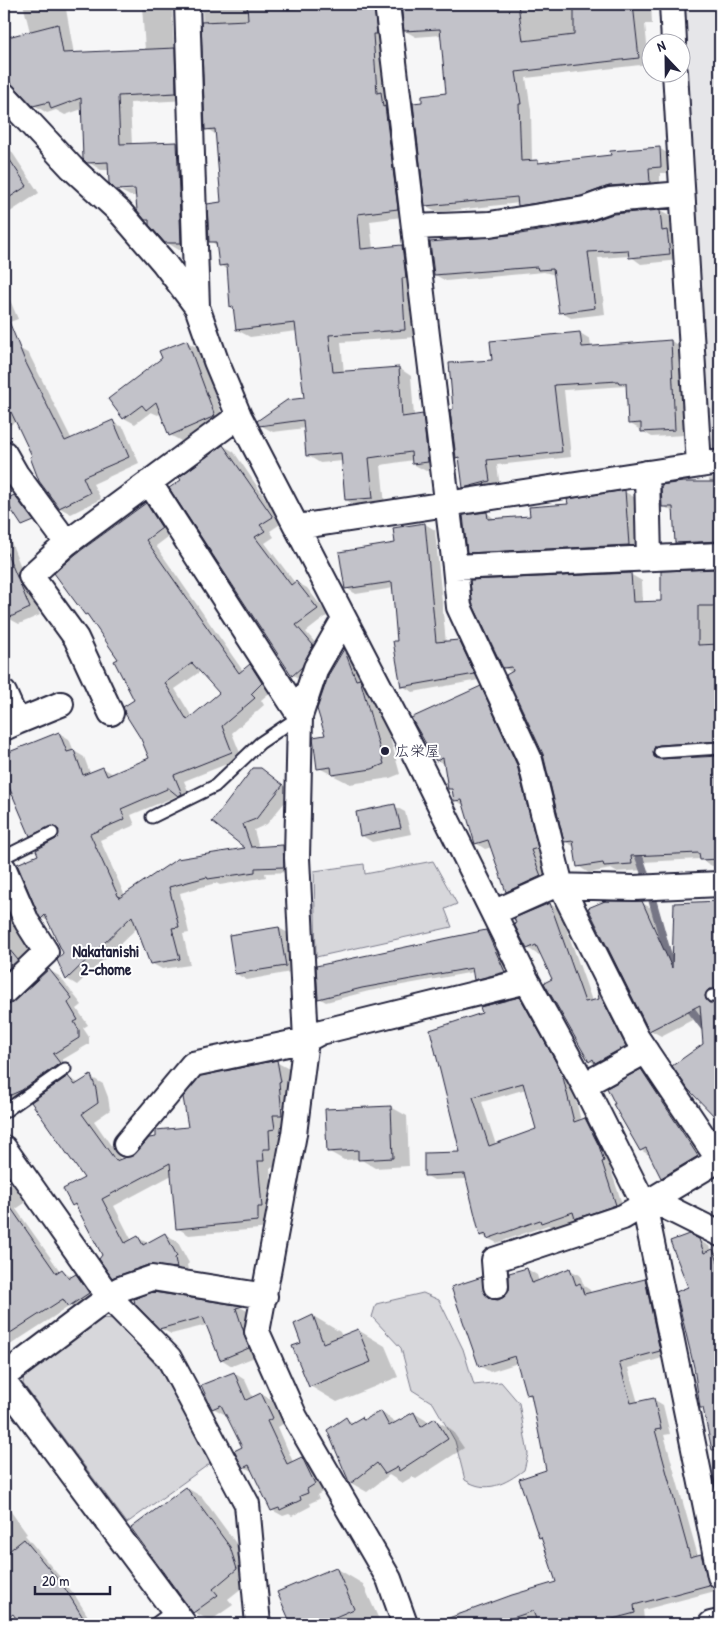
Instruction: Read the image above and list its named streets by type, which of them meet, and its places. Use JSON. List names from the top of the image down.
{
  "districts": ["Nakatanishi 2-chome"],
  "places": ["広栄屋"],
  "scale_bar": "20 m",
  "north": "top"
}
